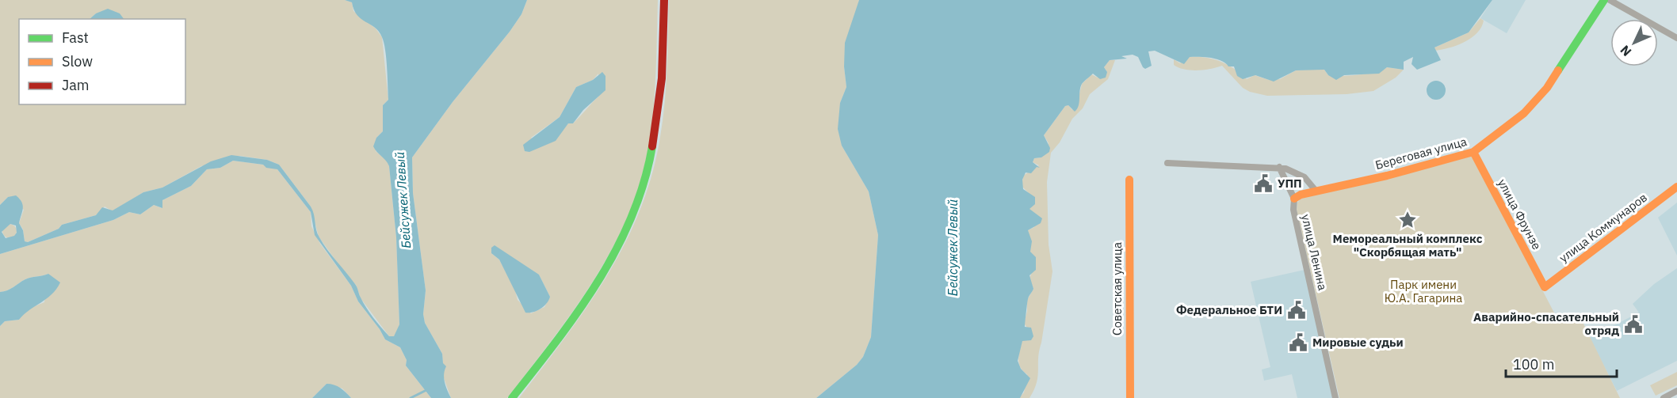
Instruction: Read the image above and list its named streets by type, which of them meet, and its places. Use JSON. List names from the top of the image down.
{
  "streets": {
    "street": [
      "Береговая улица",
      "улица Фрунзе",
      "улица Коммунаров",
      "улица Ленина",
      "Советская улица"
    ]
  },
  "crossings": [
    ["Береговая улица", "улица Фрунзе"],
    ["Береговая улица", "улица Ленина"],
    ["улица Фрунзе", "улица Коммунаров"]
  ],
  "water": ["Бейсужек Левый"],
  "parks": ["Парк имени Ю.А. Гагарина"],
  "places": {
    "public building": [
      "УПП",
      "Федеральное БТИ",
      "Аварийно-спасательный отряд",
      "Мировые судьи"
    ],
    "place": ["Мемореальный комплекс \"Cкорбящая мать\""]
  },
  "legend": ["Fast", "Slow", "Jam"],
  "scale_bar": "100 m",
  "north": "bottom left"
}
